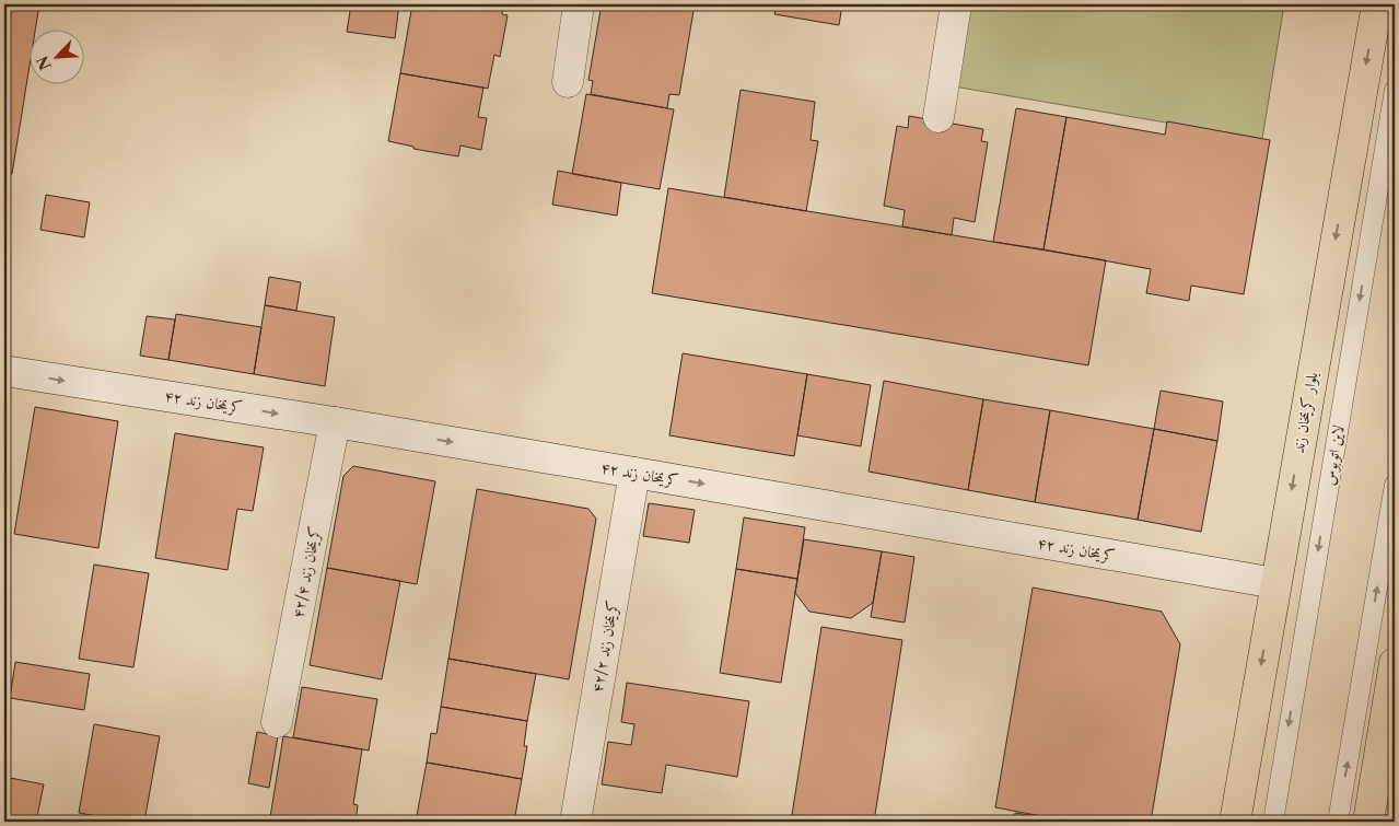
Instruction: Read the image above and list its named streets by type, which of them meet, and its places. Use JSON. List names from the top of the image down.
{
  "streets": {
    "main road": ["بلوار کریمخان زند"],
    "street": ["کریمخان زند ۴۲", "کریمخان زند ۴۲/۴", "کریمخان زند ۴۲/۲"],
    "lane": ["لاین اتوبوس"]
  },
  "crossings": [
    ["کریمخان زند ۴۲", "بلوار کریمخان زند"],
    ["کریمخان زند ۴۲", "کریمخان زند ۴۲/۴"],
    ["کریمخان زند ۴۲", "کریمخان زند ۴۲/۲"]
  ],
  "one_way": ["کریمخان زند ۴۲", "بلوار کریمخان زند"],
  "north": "bottom left"
}
